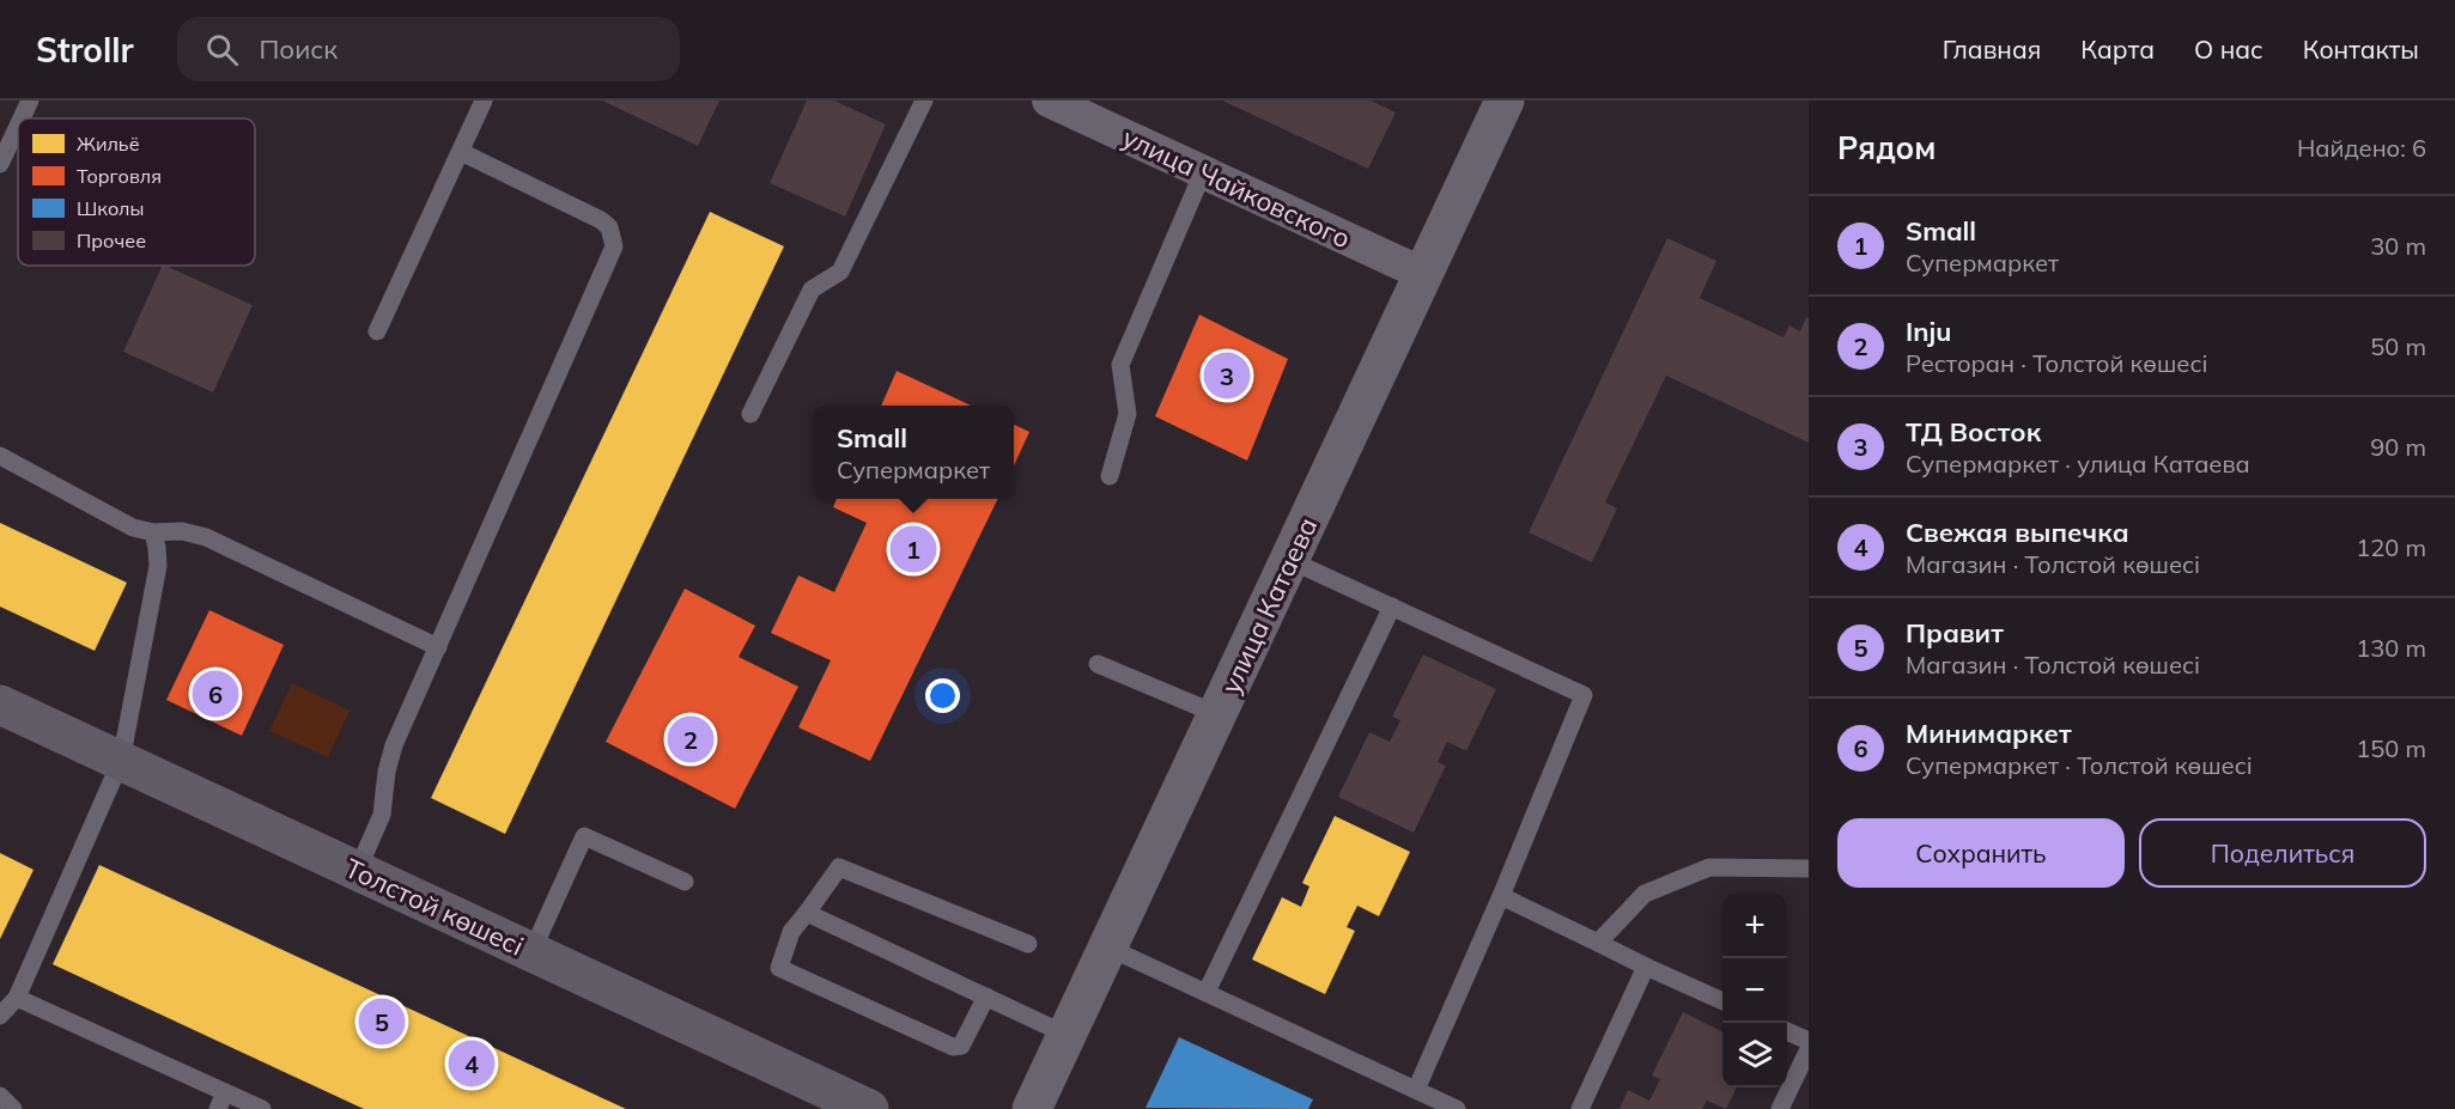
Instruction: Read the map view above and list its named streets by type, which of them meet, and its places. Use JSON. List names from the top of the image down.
{
  "streets": {
    "main road": ["Толстой көшесі"],
    "street": ["улица Чайковского", "улица Катаева"]
  },
  "crossings": [
    ["улица Чайковского", "улица Катаева"]
  ],
  "legend": [
    "Жильё",
    "Торговля",
    "Школы",
    "Прочее"
  ],
  "page": {
    "header": "Strollr",
    "search": "Поиск",
    "nav": [
      "Главная",
      "Карта",
      "О нас",
      "Контакты"
    ],
    "heading": ["Рядом", "Найдено: 6"],
    "list": [
      {
        "mark": "1",
        "name": "Small",
        "note": "Супермаркет",
        "value": "30 m"
      },
      {
        "mark": "2",
        "name": "Inju",
        "note": "Ресторан · Толстой көшесі",
        "value": "50 m"
      },
      {
        "mark": "3",
        "name": "ТД Восток",
        "note": "Супермаркет · улица Катаева",
        "value": "90 m"
      },
      {
        "mark": "4",
        "name": "Свежая выпечка",
        "note": "Магазин · Толстой көшесі",
        "value": "120 m"
      },
      {
        "mark": "5",
        "name": "Правит",
        "note": "Магазин · Толстой көшесі",
        "value": "130 m"
      },
      {
        "mark": "6",
        "name": "Минимаркет",
        "note": "Супермаркет · Толстой көшесі",
        "value": "150 m"
      }
    ],
    "pins": [
      "3",
      "1",
      "6",
      "2",
      "5",
      "4"
    ],
    "popup": ["Small", "Супермаркет"],
    "buttons": ["Сохранить", "Поделиться"],
    "map_buttons": ["+", "−"]
  }
}
